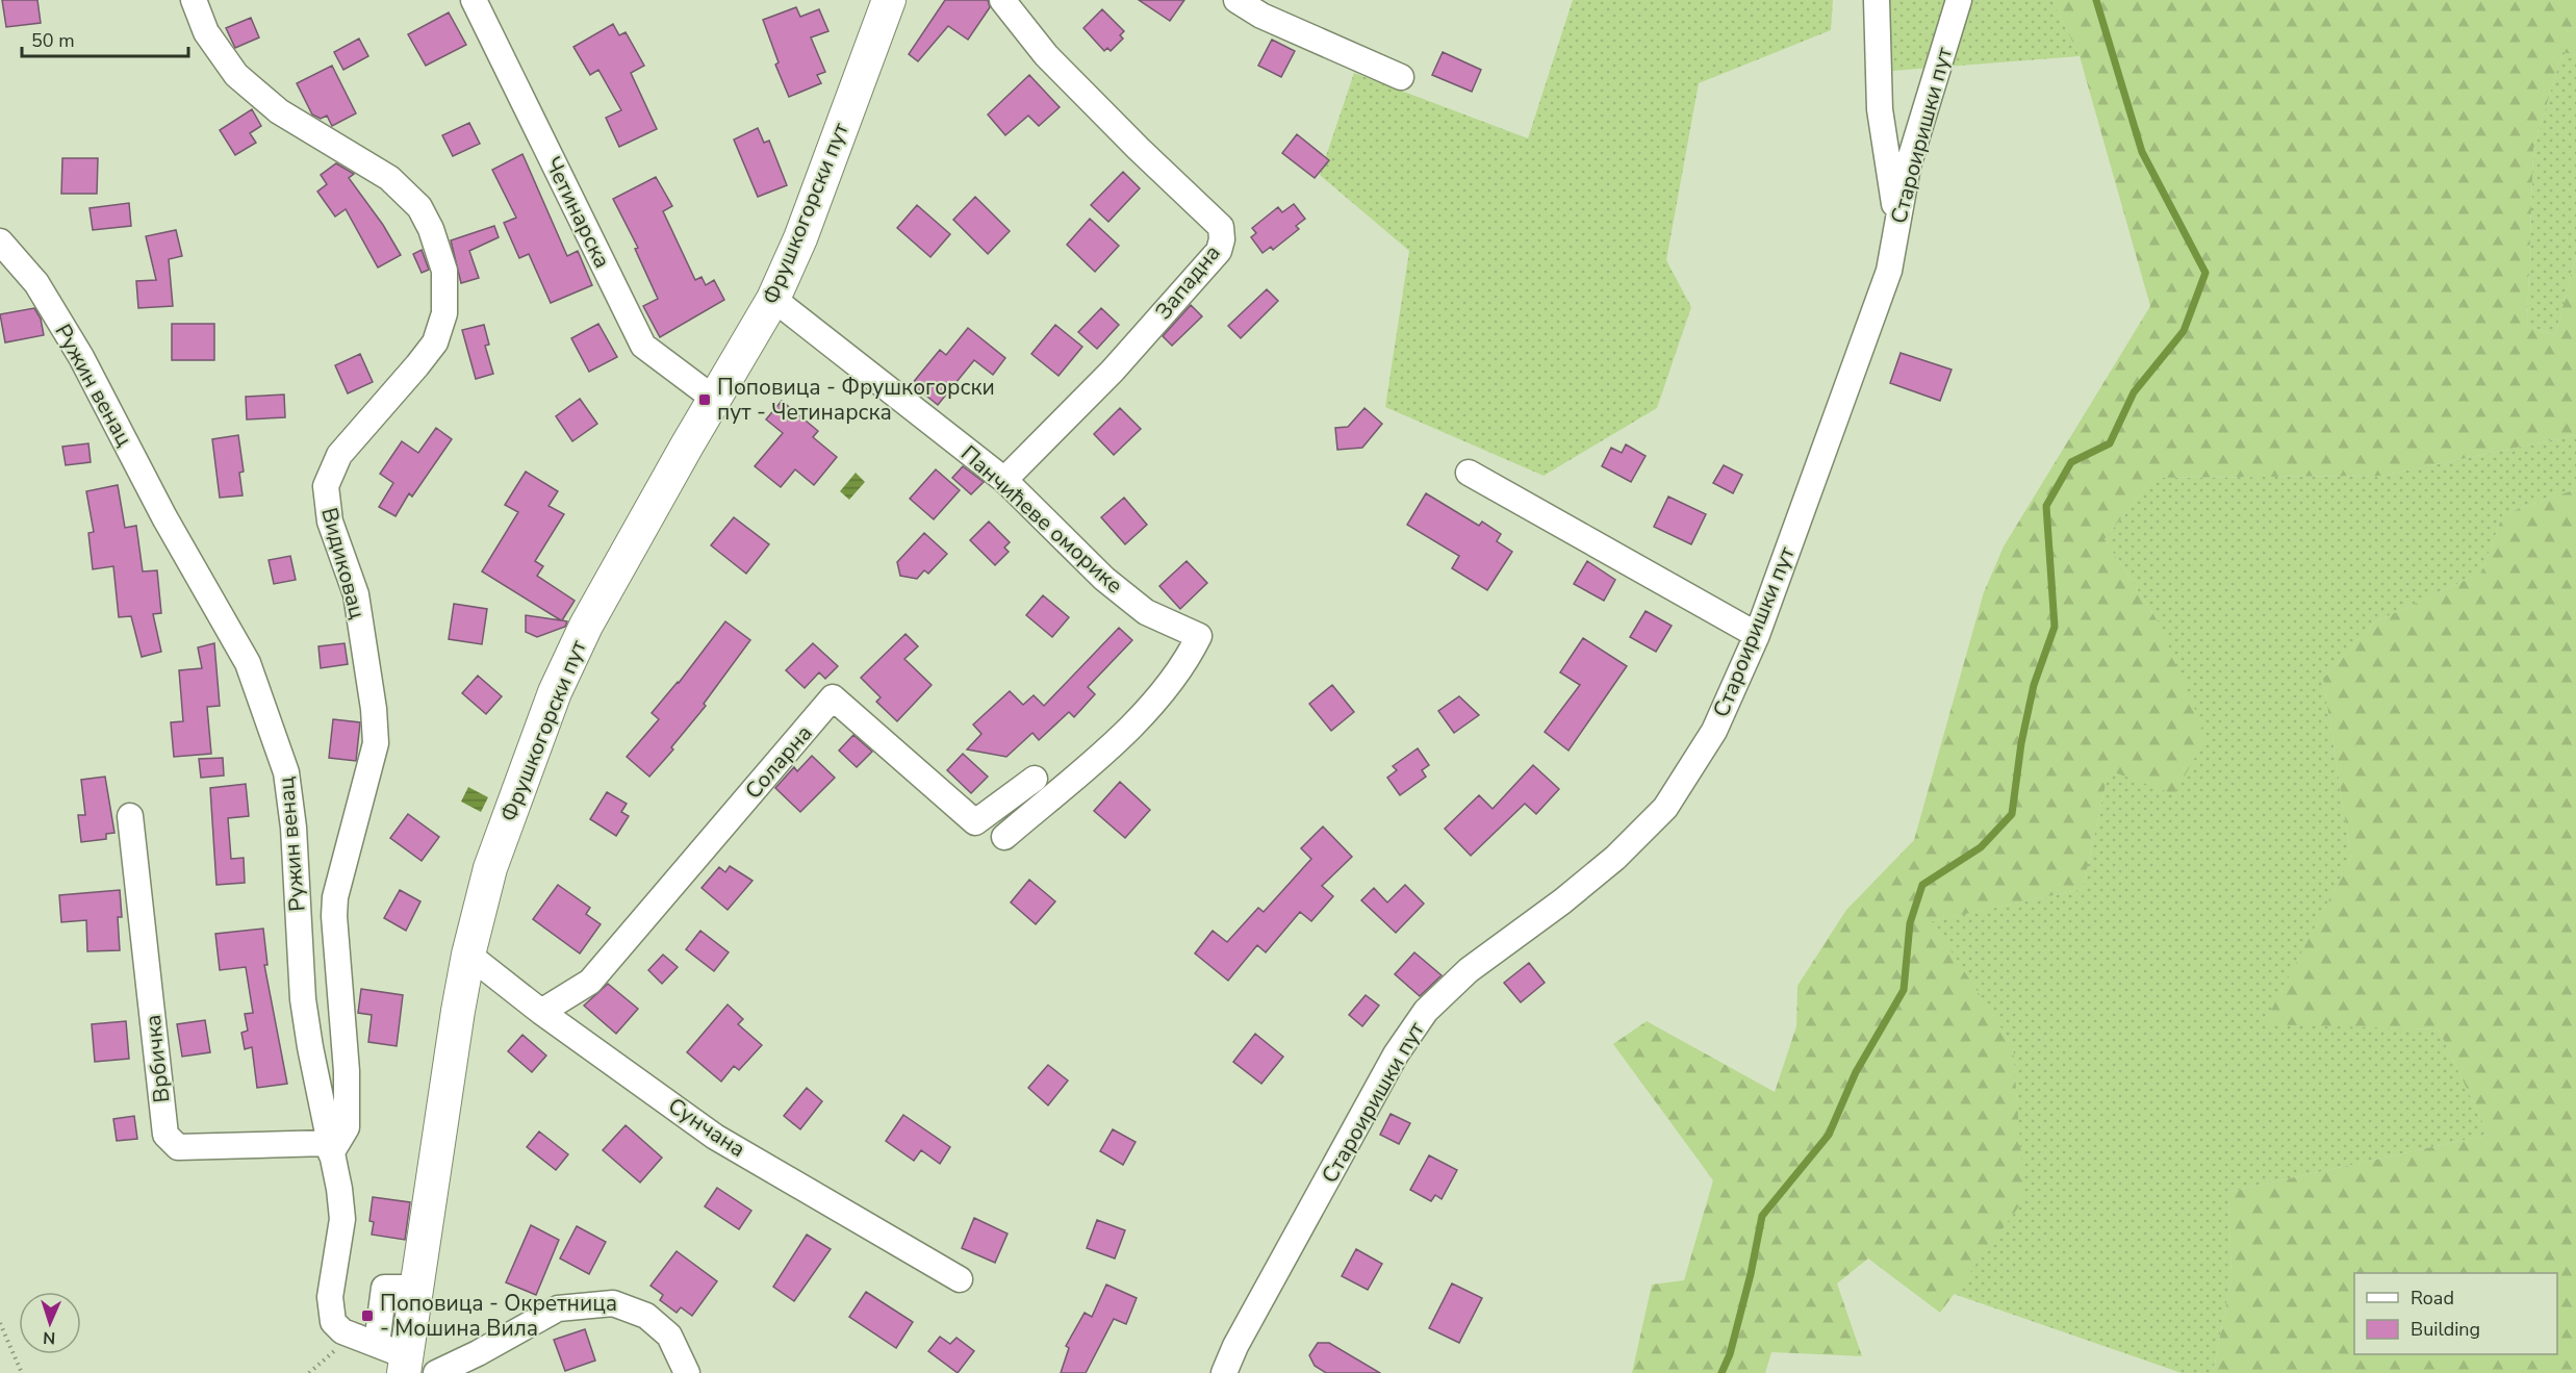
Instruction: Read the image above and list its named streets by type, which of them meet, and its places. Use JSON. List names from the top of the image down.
{
  "streets": {
    "street": [
      "Староиришки пут",
      "Четинарска",
      "Фрушкогорски пут",
      "Западна",
      "Ружин венац",
      "Панчићеве оморике",
      "Видиковац",
      "Соларна",
      "Врбичка",
      "Сунчана"
    ]
  },
  "crossings": [
    ["Четинарска", "Фрушкогорски пут"],
    ["Фрушкогорски пут", "Ружин венац"],
    ["Фрушкогорски пут", "Панчићеве оморике"],
    ["Фрушкогорски пут", "Сунчана"],
    ["Западна", "Панчићеве оморике"],
    ["Ружин венац", "Видиковац"],
    ["Ружин венац", "Врбичка"],
    ["Видиковац", "Врбичка"],
    ["Соларна", "Сунчана"]
  ],
  "places": {
    "transit": ["Поповица - Фрушкогорски пут - Четинарска", "Поповица - Окретница - Мошина Вила"]
  },
  "legend": ["Road", "Building"],
  "scale_bar": "50 m",
  "north": "bottom"
}
